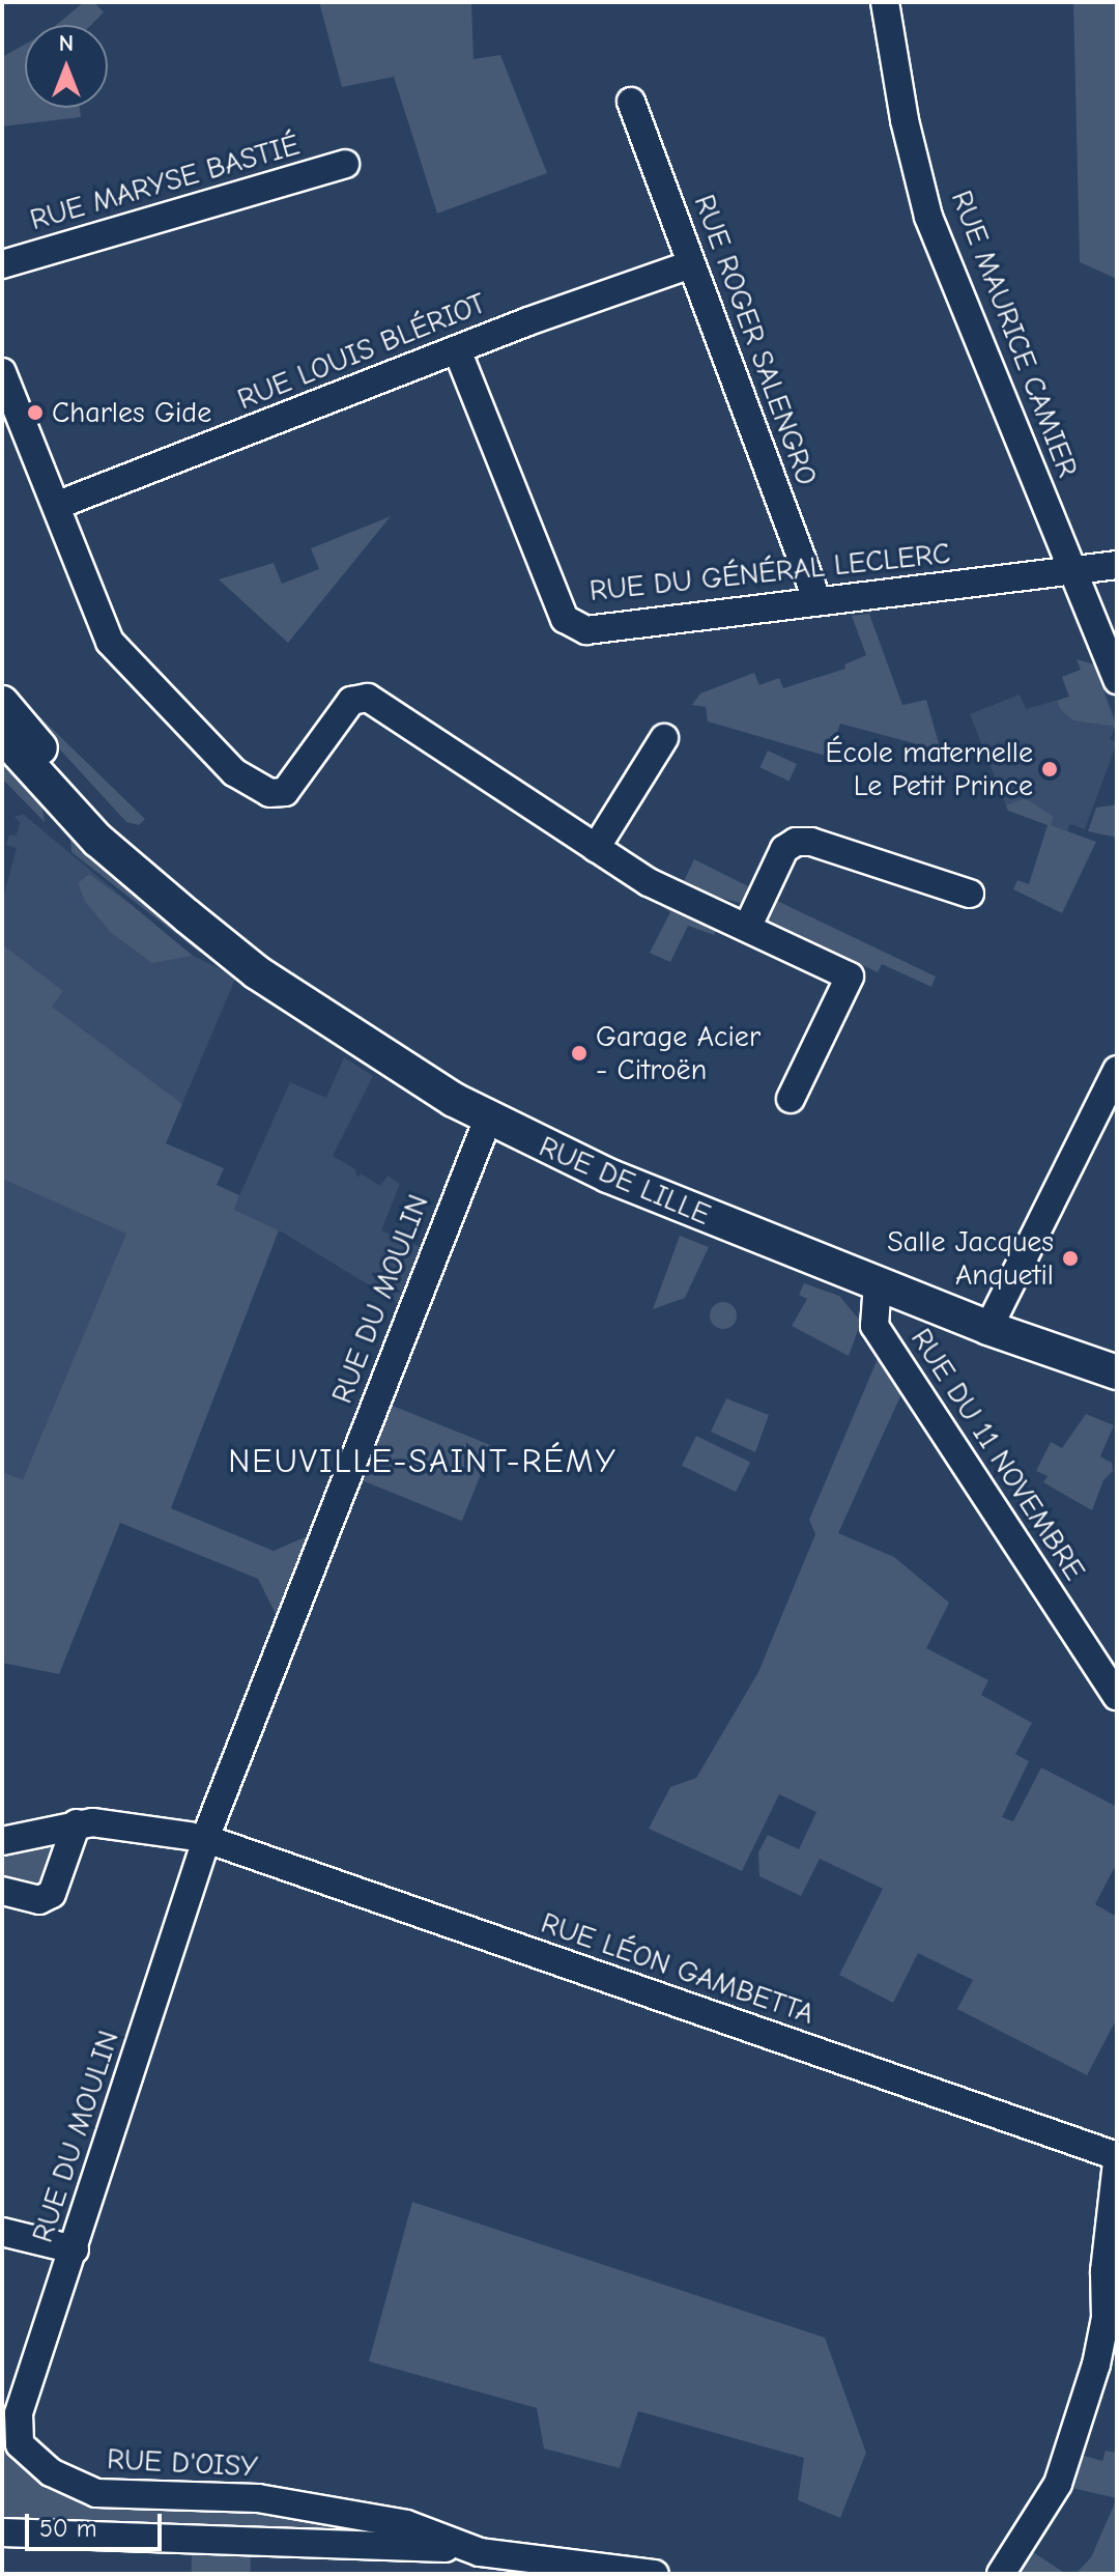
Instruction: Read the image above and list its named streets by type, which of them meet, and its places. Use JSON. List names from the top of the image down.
{
  "streets": {
    "main road": ["RUE DE LILLE"],
    "street": [
      "RUE MARYSE BASTIÉ",
      "RUE MAURICE CAMIER",
      "RUE ROGER SALENGRO",
      "RUE LOUIS BLÉRIOT",
      "RUE DU GÉNÉRAL LECLERC",
      "RUE DU MOULIN",
      "RUE DU 11 NOVEMBRE",
      "RUE LÉON GAMBETTA",
      "RUE D'OISY"
    ]
  },
  "crossings": [
    ["RUE MAURICE CAMIER", "RUE DU GÉNÉRAL LECLERC"],
    ["RUE ROGER SALENGRO", "RUE LOUIS BLÉRIOT"],
    ["RUE ROGER SALENGRO", "RUE DU GÉNÉRAL LECLERC"],
    ["RUE LOUIS BLÉRIOT", "RUE DU GÉNÉRAL LECLERC"],
    ["RUE DE LILLE", "RUE DU MOULIN"],
    ["RUE DE LILLE", "RUE DU 11 NOVEMBRE"],
    ["RUE DU MOULIN", "RUE LÉON GAMBETTA"],
    ["RUE DU MOULIN", "RUE D'OISY"]
  ],
  "districts": ["NEUVILLE-SAINT-RÉMY"],
  "places": [
    "Charles Gide",
    "École maternelle Le Petit Prince",
    "Garage Acier - Citroën",
    "Salle Jacques Anquetil"
  ],
  "scale_bar": "50 m",
  "north": "top"
}
